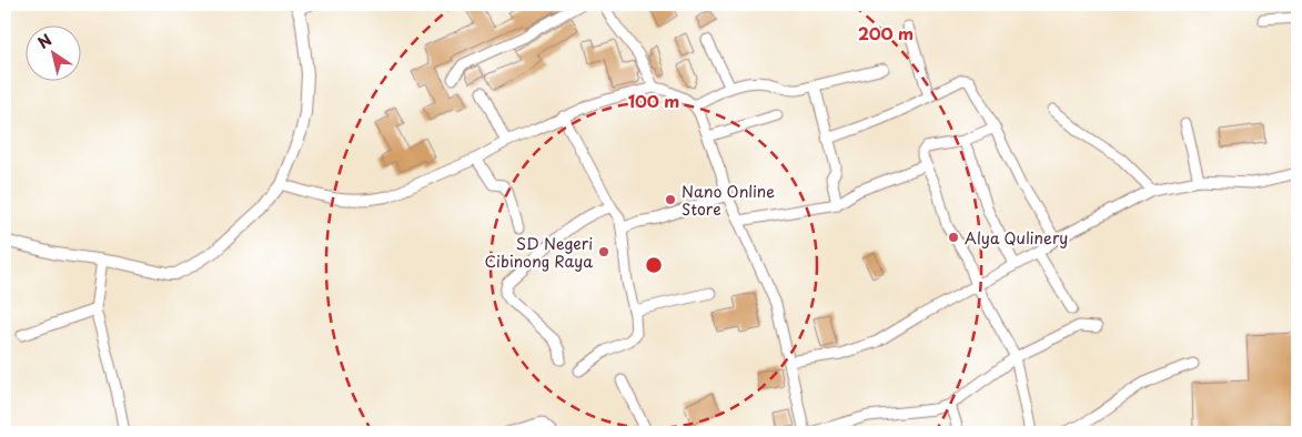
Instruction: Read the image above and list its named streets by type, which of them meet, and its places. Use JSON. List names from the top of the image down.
{
  "places": ["Nano Online Store", "Alya Qulinery", "SD Negeri Cibinong Raya"],
  "north": "top left",
  "rings": ["200 m", "100 m"]
}
